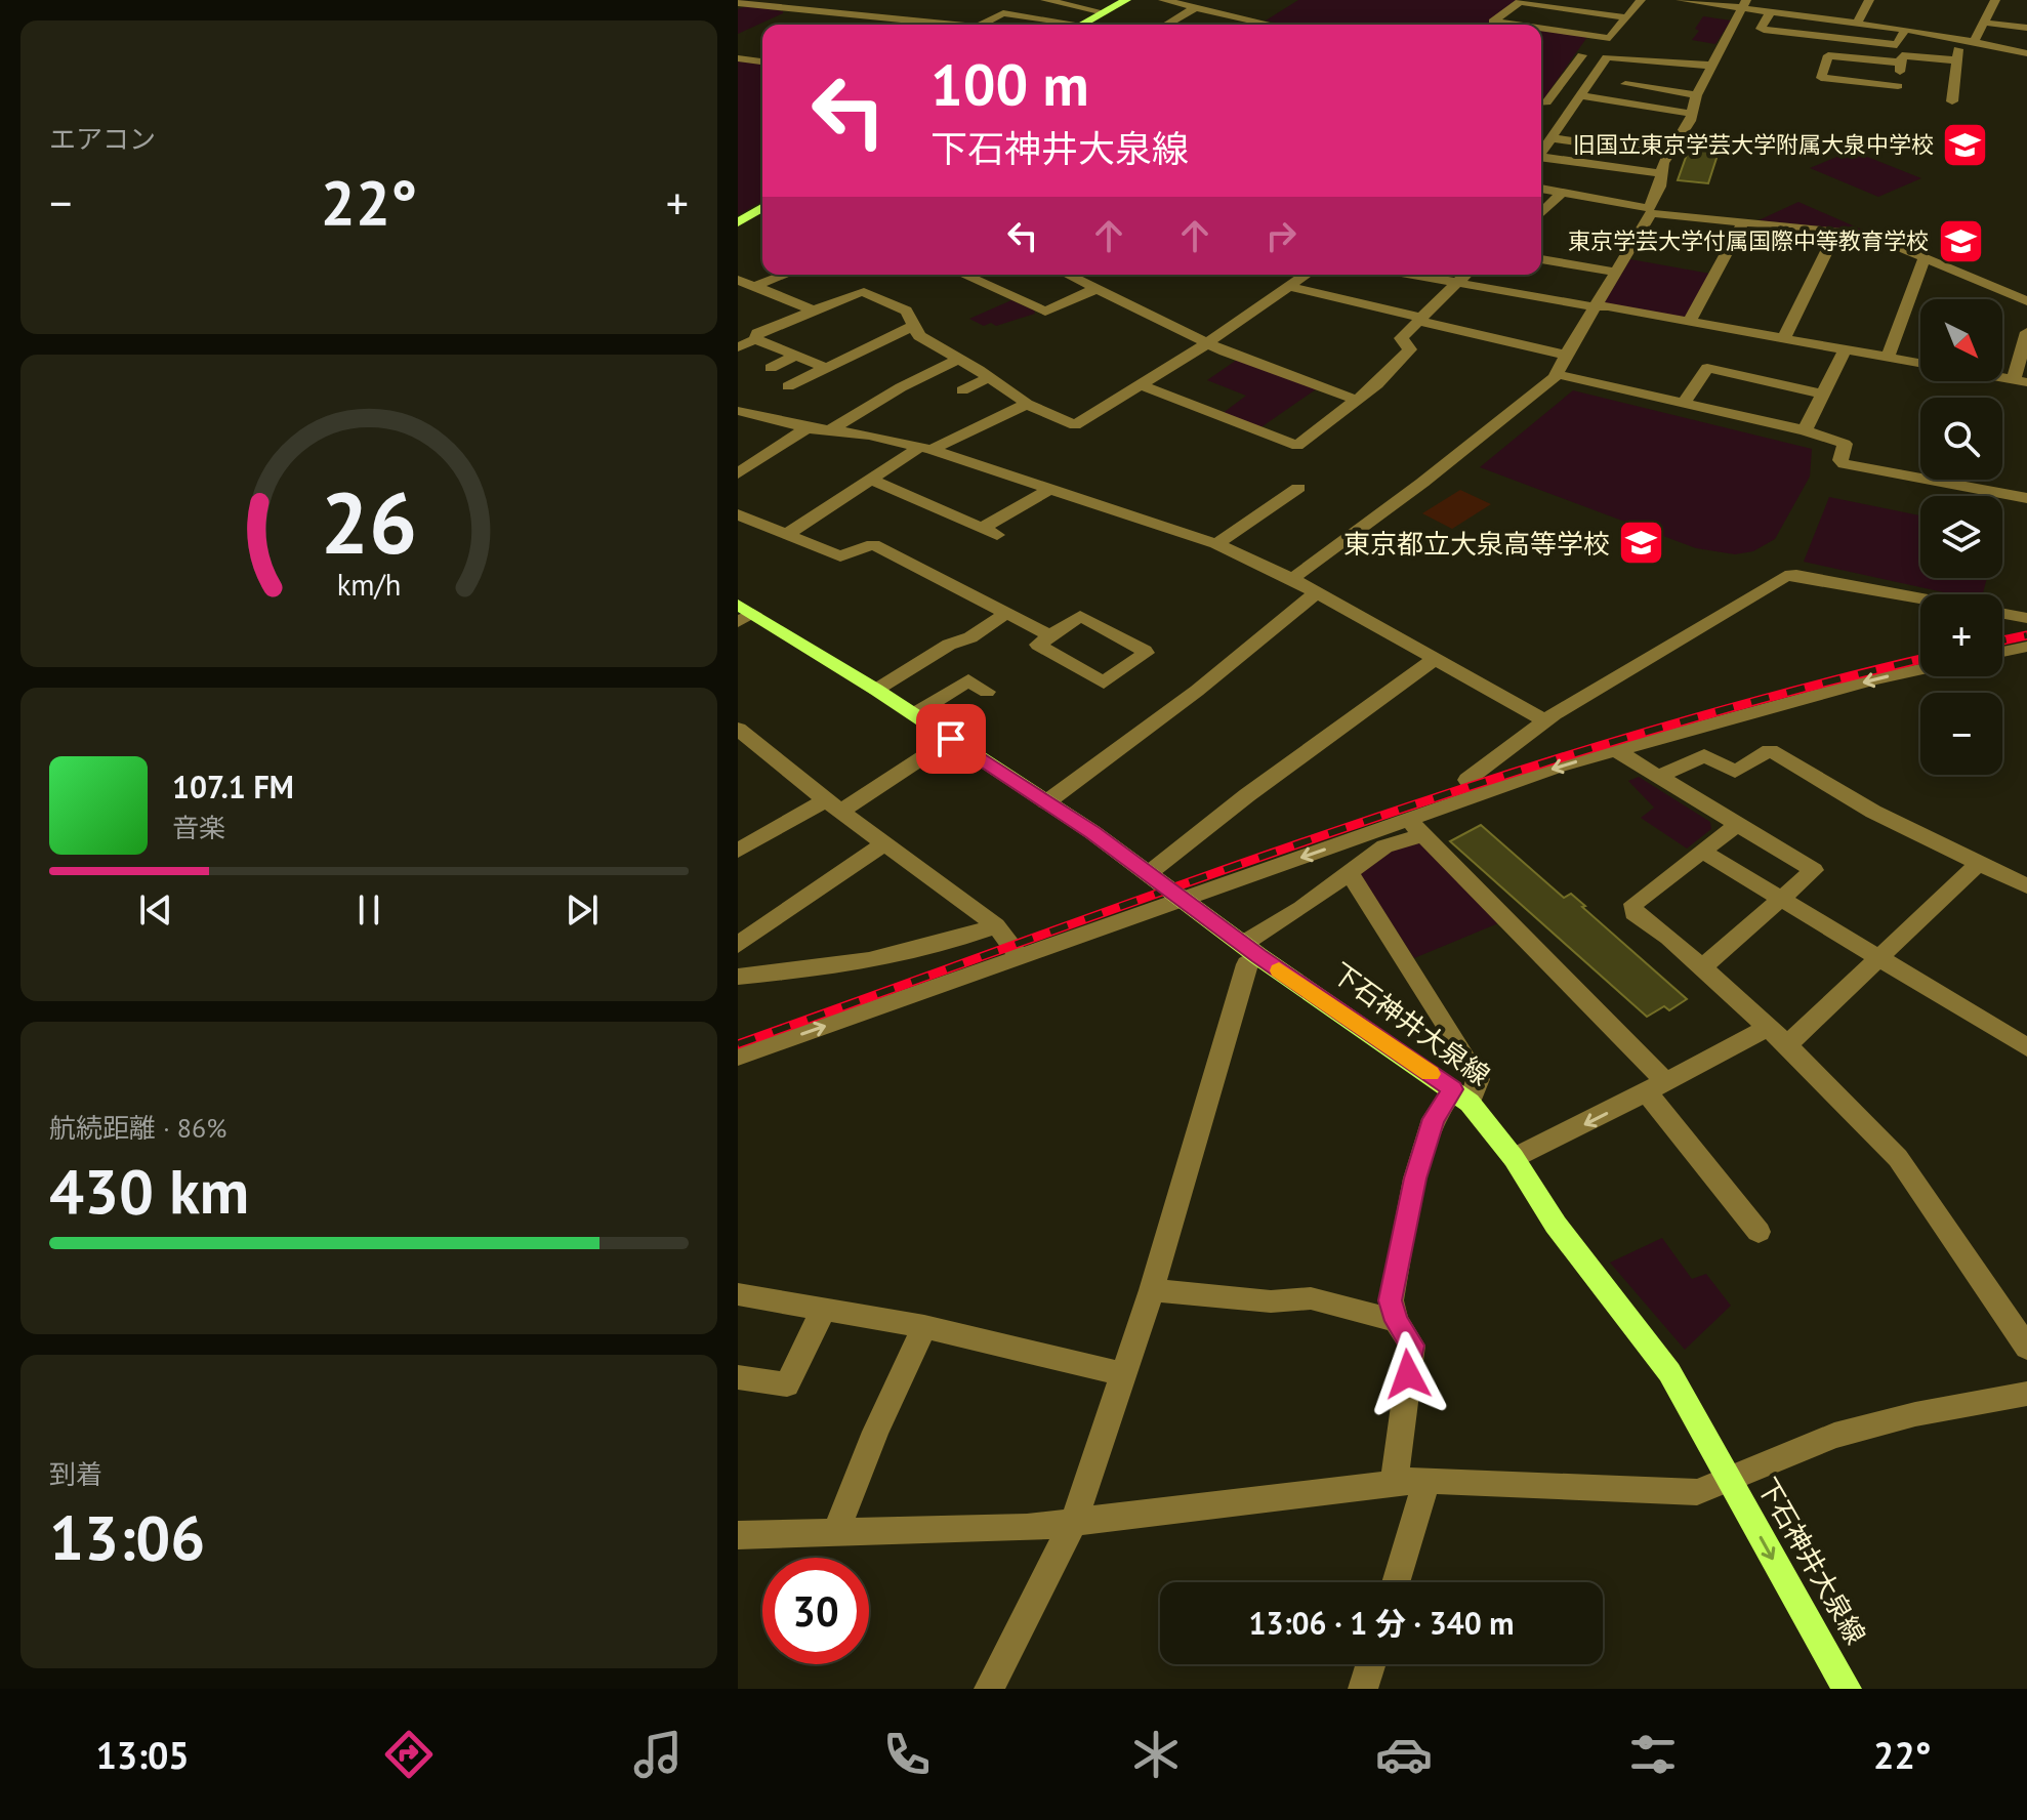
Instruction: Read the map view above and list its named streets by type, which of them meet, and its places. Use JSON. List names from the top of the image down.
{
  "streets": {
    "main road": ["下石神井大泉線"]
  },
  "places": {
    "school or university": ["旧国立東京学芸大学附属大泉中学校", "東京学芸大学付属国際中等教育学校", "東京都立大泉高等学校"]
  },
  "north": "bottom right",
  "page": {
    "tile": [
      "エアコン",
      ["航続距離 · 86%", "430 km"],
      ["到着", "13:06"]
    ],
    "turn": ["100 m", "下石神井大泉線"],
    "heat": ["−", "22°", "+"],
    "map_buttons": ["+", "−"],
    "song": ["107.1 FM", "音楽"],
    "limit": "30",
    "trip": "13:06 · 1 分 · 340 m",
    "tabs": ["13:05", "22°"],
    "gauge": ["26", "km/h"]
  }
}
